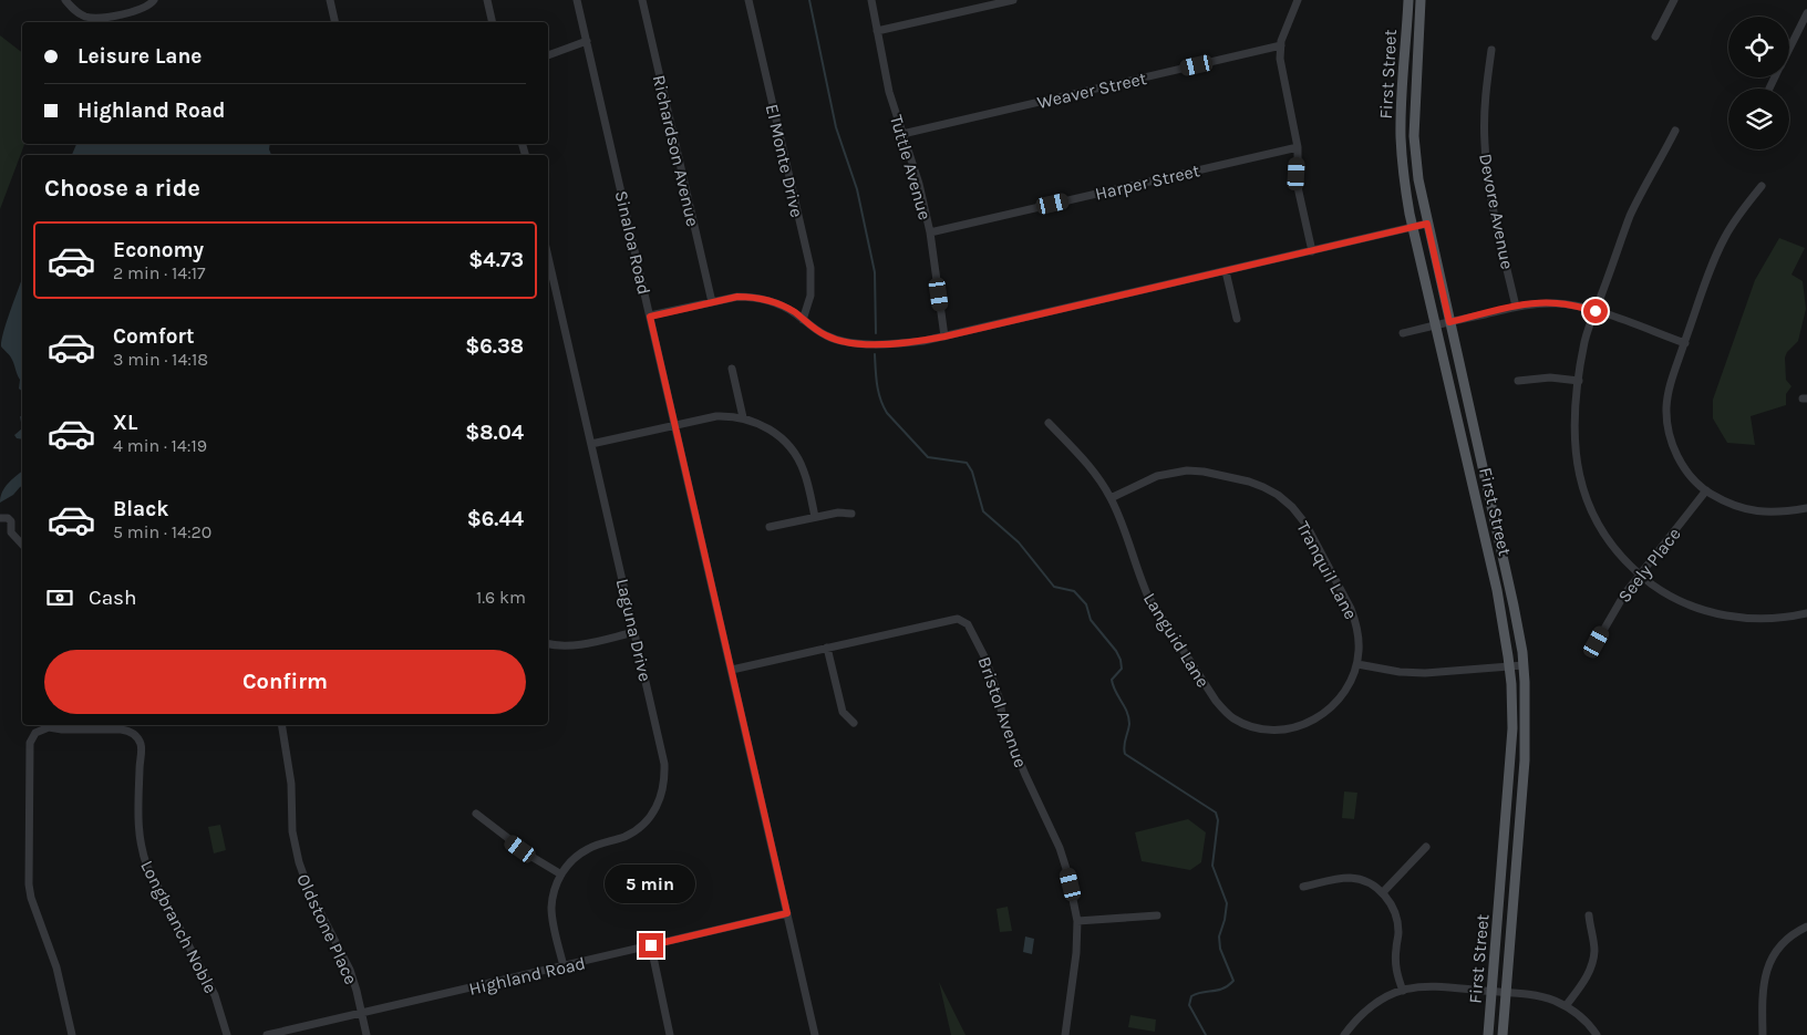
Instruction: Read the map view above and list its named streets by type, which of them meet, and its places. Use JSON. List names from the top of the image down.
{
  "streets": {
    "main road": ["First Street"],
    "street": [
      "Weaver Street",
      "Richardson Avenue",
      "El Monte Drive",
      "Tuttle Avenue",
      "Harper Street",
      "Devore Avenue",
      "Sinaloa Road",
      "Seely Place",
      "Tranquil Lane",
      "Laguna Drive",
      "Languid Lane",
      "Bristol Avenue",
      "Longbranch Noble",
      "Oldstone Place",
      "Highland Road"
    ]
  },
  "crossings": [
    ["Weaver Street", "Tuttle Avenue"],
    ["Tuttle Avenue", "Harper Street"],
    ["Sinaloa Road", "Bristol Avenue"],
    ["Sinaloa Road", "Highland Road"],
    ["Tranquil Lane", "Languid Lane"],
    ["Laguna Drive", "Highland Road"],
    ["Oldstone Place", "Highland Road"]
  ],
  "page": {
    "banner": ["Leisure Lane", "Highland Road"],
    "heading": "Choose a ride",
    "list": [
      {
        "name": "Economy",
        "note": "2 min · 14:17",
        "value": "$4.73"
      },
      {
        "name": "Comfort",
        "note": "3 min · 14:18",
        "value": "$6.38"
      },
      {
        "name": "XL",
        "note": "4 min · 14:19",
        "value": "$8.04"
      },
      {
        "name": "Black",
        "note": "5 min · 14:20",
        "value": "$6.44"
      }
    ],
    "pay": ["Cash", "1.6 km"],
    "buttons": "Confirm",
    "bubble": "5 min"
  }
}
